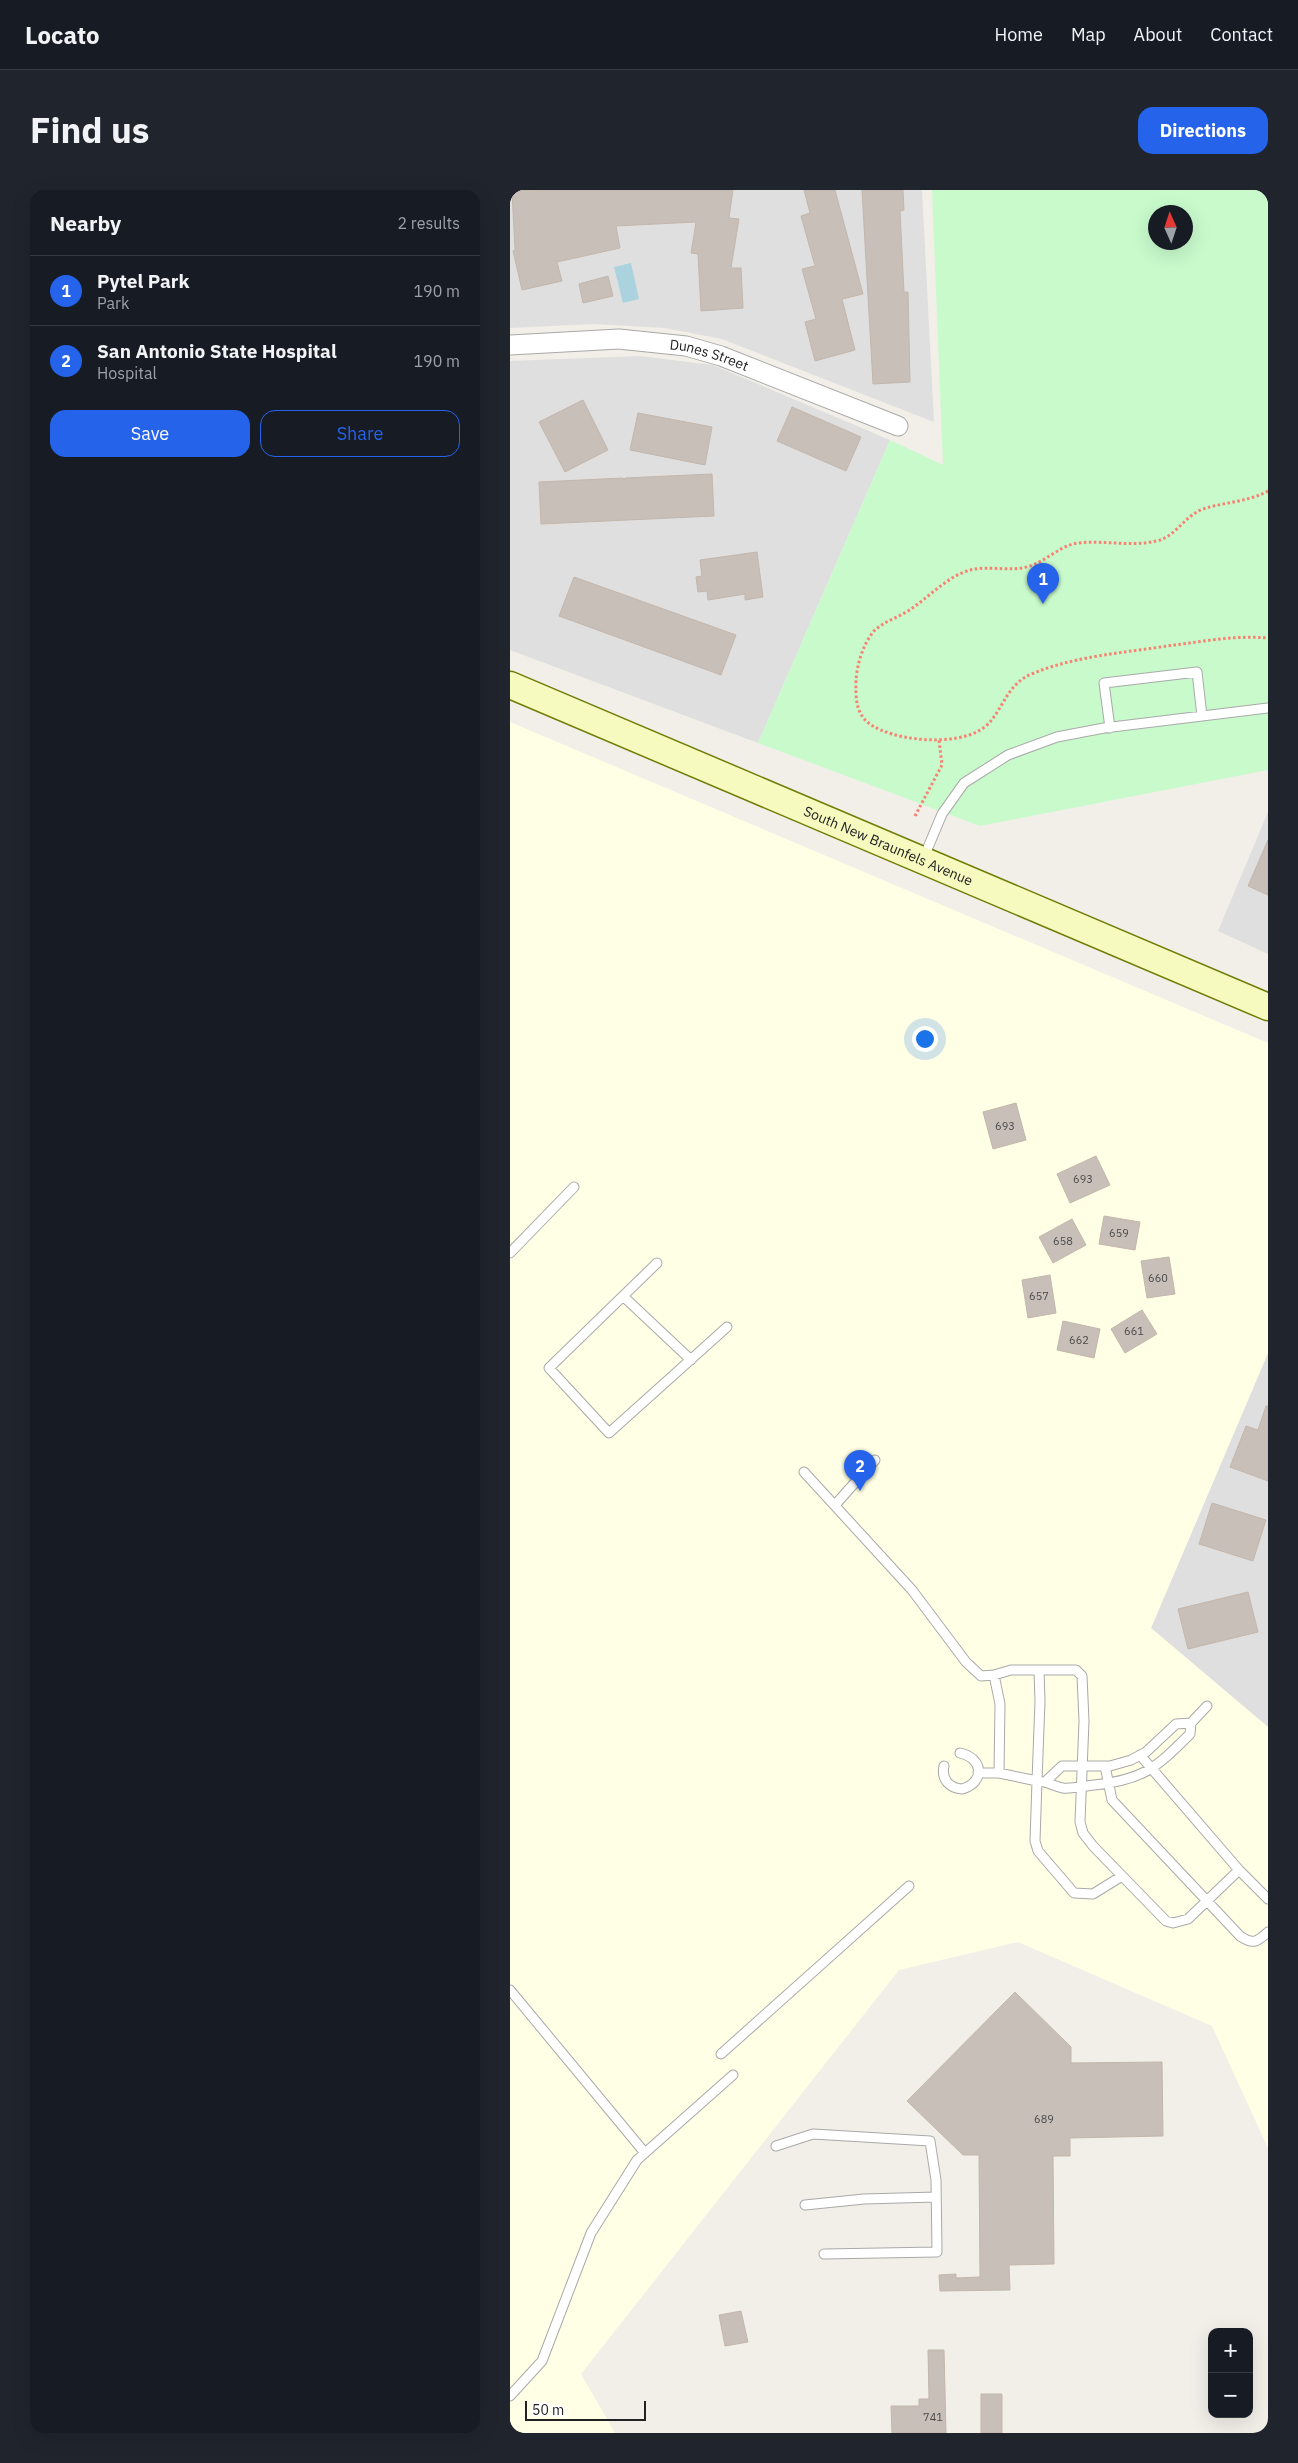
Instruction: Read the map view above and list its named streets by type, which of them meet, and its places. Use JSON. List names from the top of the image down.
{
  "streets": {
    "main road": ["South New Braunfels Avenue"],
    "street": ["Dunes Street"]
  },
  "house_numbers": [
    "693",
    "693",
    "659",
    "658",
    "660",
    "657",
    "661",
    "662",
    "689",
    "741"
  ],
  "scale_bar": "50 m",
  "north": "top",
  "page": {
    "header": "Locato",
    "nav": [
      "Home",
      "Map",
      "About",
      "Contact"
    ],
    "title": "Find us",
    "buttons": [
      "Directions",
      ["Save", "Share"]
    ],
    "heading": ["Nearby", "2 results"],
    "list": [
      {
        "mark": "1",
        "name": "Pytel Park",
        "note": "Park",
        "value": "190 m"
      },
      {
        "mark": "2",
        "name": "San Antonio State Hospital",
        "note": "Hospital",
        "value": "190 m"
      }
    ],
    "pins": ["1", "2"],
    "map_buttons": ["+", "−"],
    "scale": "50 m"
  }
}
